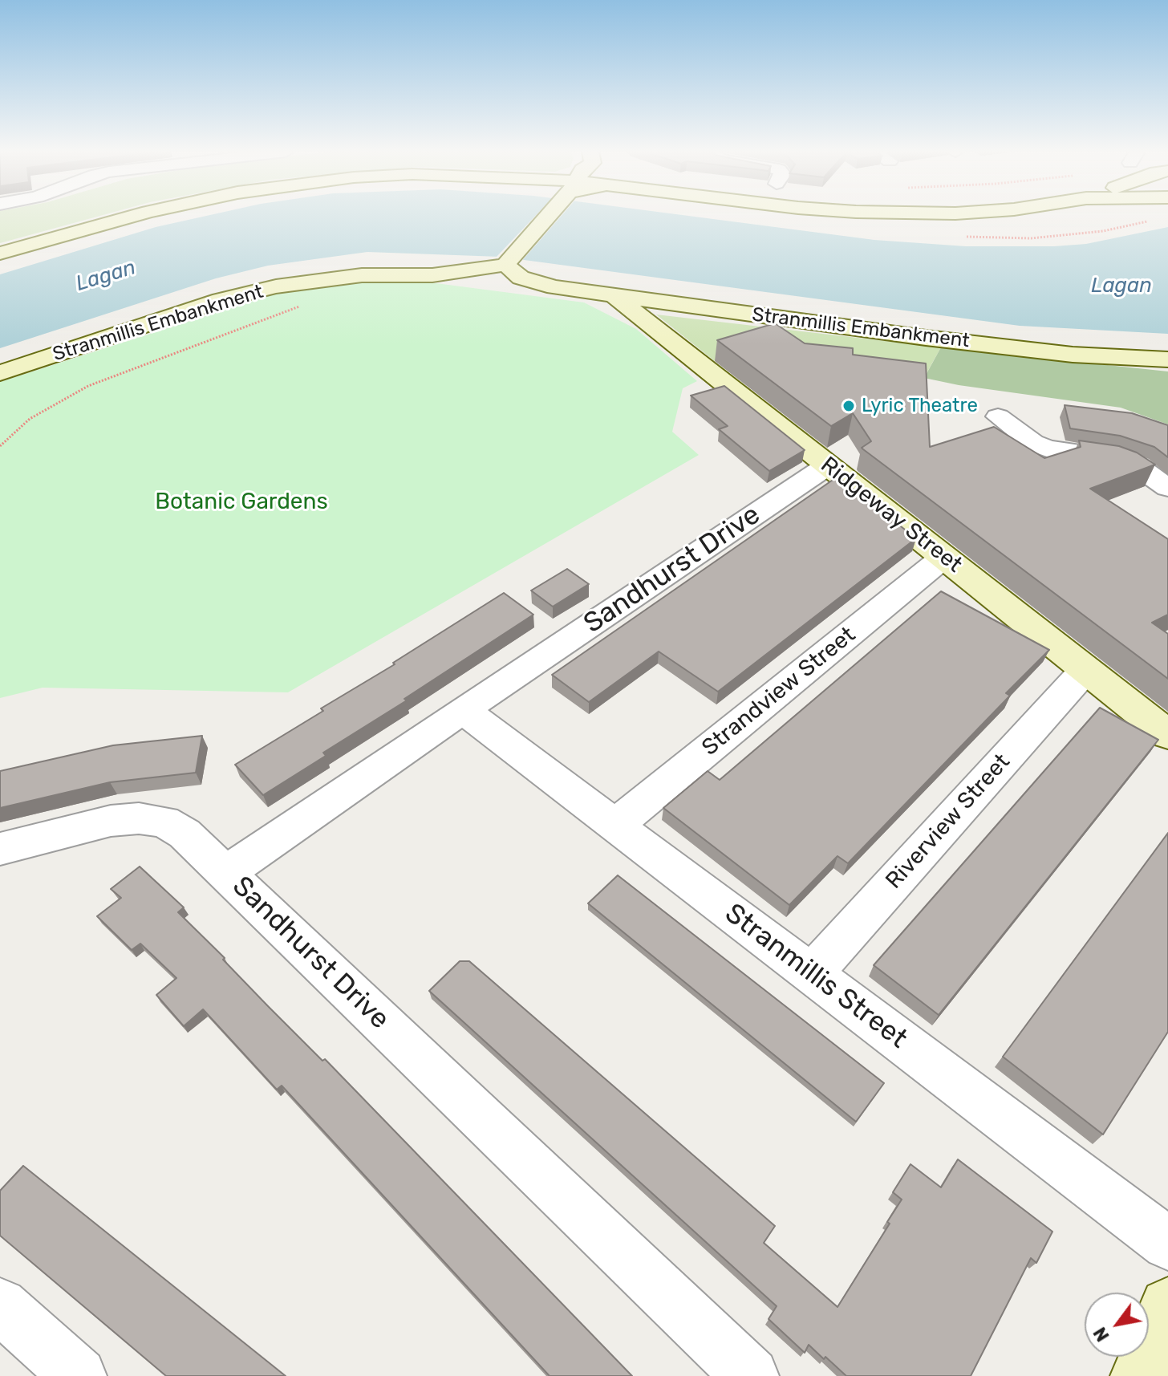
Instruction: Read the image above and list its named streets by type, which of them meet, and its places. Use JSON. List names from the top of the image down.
{
  "streets": {
    "street": [
      "Stranmillis Embankment",
      "Ridgeway Street",
      "Sandhurst Drive",
      "Strandview Street",
      "Riverview Street",
      "Stranmillis Street"
    ]
  },
  "crossings": [
    ["Stranmillis Embankment", "Ridgeway Street"],
    ["Ridgeway Street", "Sandhurst Drive"],
    ["Ridgeway Street", "Strandview Street"],
    ["Ridgeway Street", "Riverview Street"],
    ["Sandhurst Drive", "Stranmillis Street"],
    ["Strandview Street", "Stranmillis Street"],
    ["Riverview Street", "Stranmillis Street"]
  ],
  "water": ["Lagan"],
  "parks": ["Botanic Gardens"],
  "places": ["Lyric Theatre"],
  "north": "bottom left"
}
